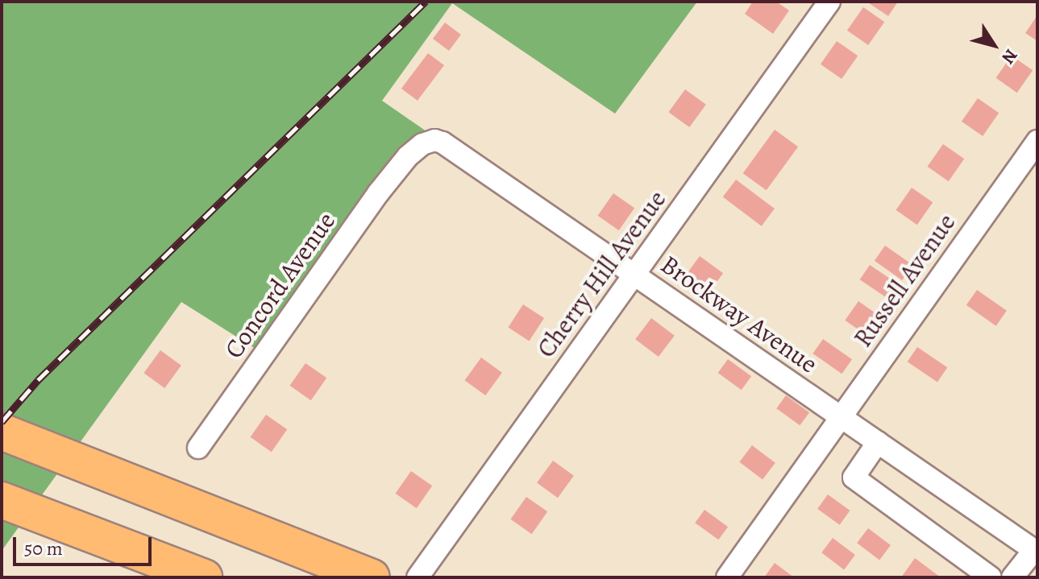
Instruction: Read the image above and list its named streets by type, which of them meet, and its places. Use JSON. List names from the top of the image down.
{
  "streets": {
    "street": [
      "Cherry Hill Avenue",
      "Russell Avenue",
      "Concord Avenue",
      "Brockway Avenue"
    ]
  },
  "crossings": [
    ["Cherry Hill Avenue", "Brockway Avenue"],
    ["Russell Avenue", "Brockway Avenue"],
    ["Concord Avenue", "Brockway Avenue"]
  ],
  "scale_bar": "50 m",
  "north": "bottom right"
}
